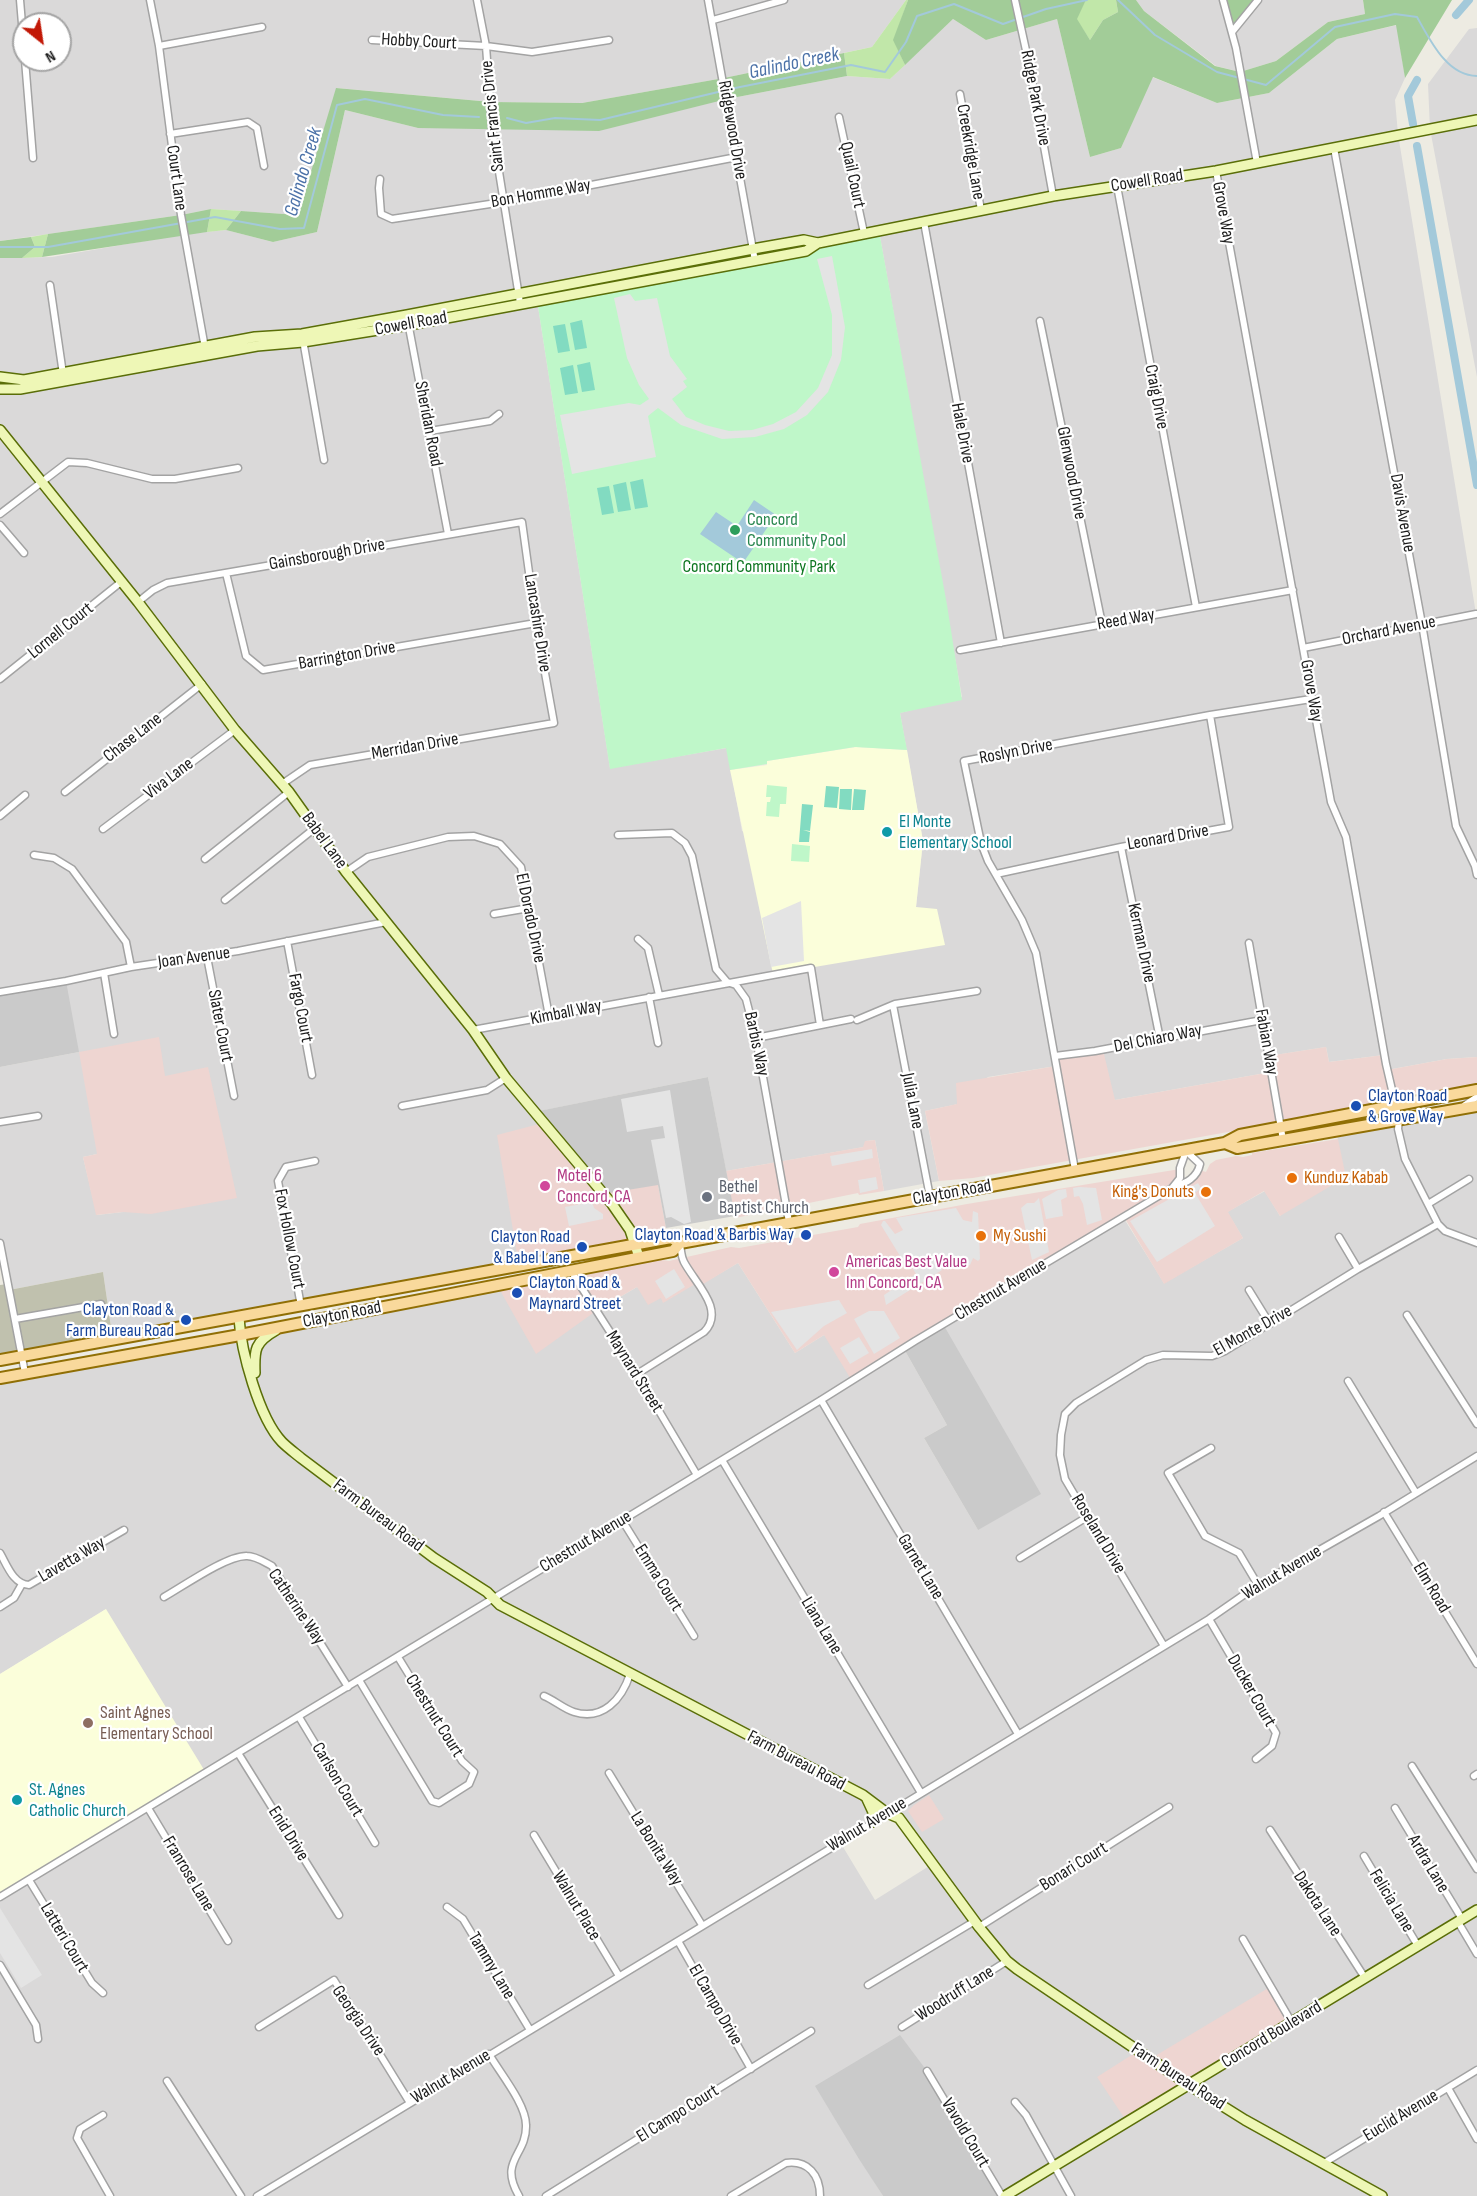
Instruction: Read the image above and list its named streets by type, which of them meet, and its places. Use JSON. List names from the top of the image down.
{
  "streets": {
    "main road": ["Clayton Road"],
    "street": [
      "Hobby Court",
      "Ridge Park Drive",
      "Saint Francis Drive",
      "Ridgewood Drive",
      "Creekridge Lane",
      "Quail Court",
      "Court Lane",
      "Cowell Road",
      "Bon Homme Way",
      "Grove Way",
      "Craig Drive",
      "Sheridan Road",
      "Hale Drive",
      "Glenwood Drive",
      "Davis Avenue",
      "Gainsborough Drive",
      "Reed Way",
      "Lancashire Drive",
      "Lornell Court",
      "Orchard Avenue",
      "Barrington Drive",
      "Chase Lane",
      "Merridan Drive",
      "Roslyn Drive",
      "Viva Lane",
      "Leonard Drive",
      "Babel Lane",
      "El Dorado Drive",
      "Kerman Drive",
      "Joan Avenue",
      "Fargo Court",
      "Kimball Way",
      "Slater Court",
      "Del Chiaro Way",
      "Fabian Way",
      "Barbis Way",
      "Julia Lane",
      "Fox Hollow Court",
      "Chestnut Avenue",
      "El Monte Drive",
      "Maynard Street",
      "Farm Bureau Road",
      "Roseland Drive",
      "Lavetta Way",
      "Garnet Lane",
      "Walnut Avenue",
      "Emma Court",
      "Elm Road",
      "Catherine Way",
      "Liana Lane",
      "Ducker Court",
      "Chestnut Court",
      "Carlson Court",
      "Enid Drive",
      "La Bonita Way",
      "Ardra Lane",
      "Bonari Court",
      "Franrose Lane",
      "Felicia Lane",
      "Dakota Lane",
      "Walnut Place",
      "Latteri Court",
      "Tammy Lane",
      "Woodruff Lane",
      "El Campo Drive",
      "Georgia Drive",
      "Concord Boulevard",
      "El Campo Court",
      "Euclid Avenue",
      "Vavold Court"
    ]
  },
  "crossings": [
    ["Hobby Court", "Saint Francis Drive"],
    ["Ridge Park Drive", "Cowell Road"],
    ["Saint Francis Drive", "Cowell Road"],
    ["Saint Francis Drive", "Bon Homme Way"],
    ["Ridgewood Drive", "Cowell Road"],
    ["Ridgewood Drive", "Bon Homme Way"],
    ["Creekridge Lane", "Cowell Road"],
    ["Quail Court", "Cowell Road"],
    ["Court Lane", "Cowell Road"],
    ["Cowell Road", "Grove Way"],
    ["Cowell Road", "Craig Drive"],
    ["Cowell Road", "Sheridan Road"],
    ["Cowell Road", "Hale Drive"],
    ["Cowell Road", "Davis Avenue"],
    ["Grove Way", "Reed Way"],
    ["Grove Way", "Orchard Avenue"],
    ["Grove Way", "Roslyn Drive"],
    ["Grove Way", "Clayton Road"],
    ["Grove Way", "El Monte Drive"],
    ["Craig Drive", "Reed Way"],
    ["Sheridan Road", "Gainsborough Drive"],
    ["Hale Drive", "Reed Way"],
    ["Glenwood Drive", "Reed Way"],
    ["Davis Avenue", "Orchard Avenue"],
    ["Gainsborough Drive", "Lancashire Drive"],
    ["Gainsborough Drive", "Barrington Drive"],
    ["Gainsborough Drive", "Babel Lane"],
    ["Lancashire Drive", "Barrington Drive"],
    ["Lancashire Drive", "Merridan Drive"],
    ["Lornell Court", "Babel Lane"],
    ["Chase Lane", "Babel Lane"],
    ["Merridan Drive", "Babel Lane"],
    ["Roslyn Drive", "Leonard Drive"],
    ["Roslyn Drive", "Del Chiaro Way"],
    ["Roslyn Drive", "Clayton Road"],
    ["Viva Lane", "Babel Lane"],
    ["Leonard Drive", "Kerman Drive"],
    ["Babel Lane", "El Dorado Drive"],
    ["Babel Lane", "Joan Avenue"],
    ["Babel Lane", "Kimball Way"],
    ["Babel Lane", "Clayton Road"],
    ["El Dorado Drive", "Kimball Way"],
    ["Kerman Drive", "Del Chiaro Way"],
    ["Joan Avenue", "Fargo Court"],
    ["Joan Avenue", "Slater Court"],
    ["Kimball Way", "Barbis Way"],
    ["Del Chiaro Way", "Fabian Way"],
    ["Fabian Way", "Clayton Road"],
    ["Barbis Way", "Clayton Road"],
    ["Julia Lane", "Clayton Road"],
    ["Clayton Road", "Fox Hollow Court"],
    ["Clayton Road", "Chestnut Avenue"],
    ["Clayton Road", "Maynard Street"],
    ["Clayton Road", "Farm Bureau Road"],
    ["Chestnut Avenue", "Maynard Street"],
    ["Chestnut Avenue", "Farm Bureau Road"],
    ["Chestnut Avenue", "Garnet Lane"],
    ["Chestnut Avenue", "Emma Court"],
    ["Chestnut Avenue", "Catherine Way"],
    ["Chestnut Avenue", "Liana Lane"],
    ["Chestnut Avenue", "Chestnut Court"],
    ["Chestnut Avenue", "Carlson Court"],
    ["Chestnut Avenue", "Enid Drive"],
    ["Chestnut Avenue", "Franrose Lane"],
    ["Chestnut Avenue", "Latteri Court"],
    ["El Monte Drive", "Roseland Drive"],
    ["Farm Bureau Road", "Walnut Avenue"],
    ["Farm Bureau Road", "Bonari Court"],
    ["Farm Bureau Road", "Woodruff Lane"],
    ["Farm Bureau Road", "Concord Boulevard"],
    ["Farm Bureau Road", "Euclid Avenue"],
    ["Roseland Drive", "Walnut Avenue"],
    ["Garnet Lane", "Walnut Avenue"],
    ["Walnut Avenue", "Elm Road"],
    ["Walnut Avenue", "Liana Lane"],
    ["Walnut Avenue", "Ducker Court"],
    ["Walnut Avenue", "La Bonita Way"],
    ["Walnut Avenue", "Walnut Place"],
    ["Walnut Avenue", "Tammy Lane"],
    ["Walnut Avenue", "El Campo Drive"],
    ["Walnut Avenue", "Georgia Drive"],
    ["Ardra Lane", "Concord Boulevard"],
    ["Felicia Lane", "Concord Boulevard"],
    ["Dakota Lane", "Concord Boulevard"],
    ["El Campo Drive", "El Campo Court"],
    ["Concord Boulevard", "Vavold Court"]
  ],
  "water": ["Galindo Creek"],
  "parks": ["Concord Community Park"],
  "places": [
    "Concord Community Pool",
    "El Monte Elementary School",
    "Clayton Road & Grove Way",
    "Kunduz Kabab",
    "Motel 6 Concord, CA",
    "King's Donuts",
    "Bethel Baptist Church",
    "Clayton Road & Barbis Way",
    "My Sushi",
    "Clayton Road & Babel Lane",
    "Americas Best Value Inn Concord, CA",
    "Clayton Road & Maynard Street",
    "Clayton Road & Farm Bureau Road",
    "Saint Agnes Elementary School",
    "St. Agnes Catholic Church"
  ],
  "north": "bottom right"
}
